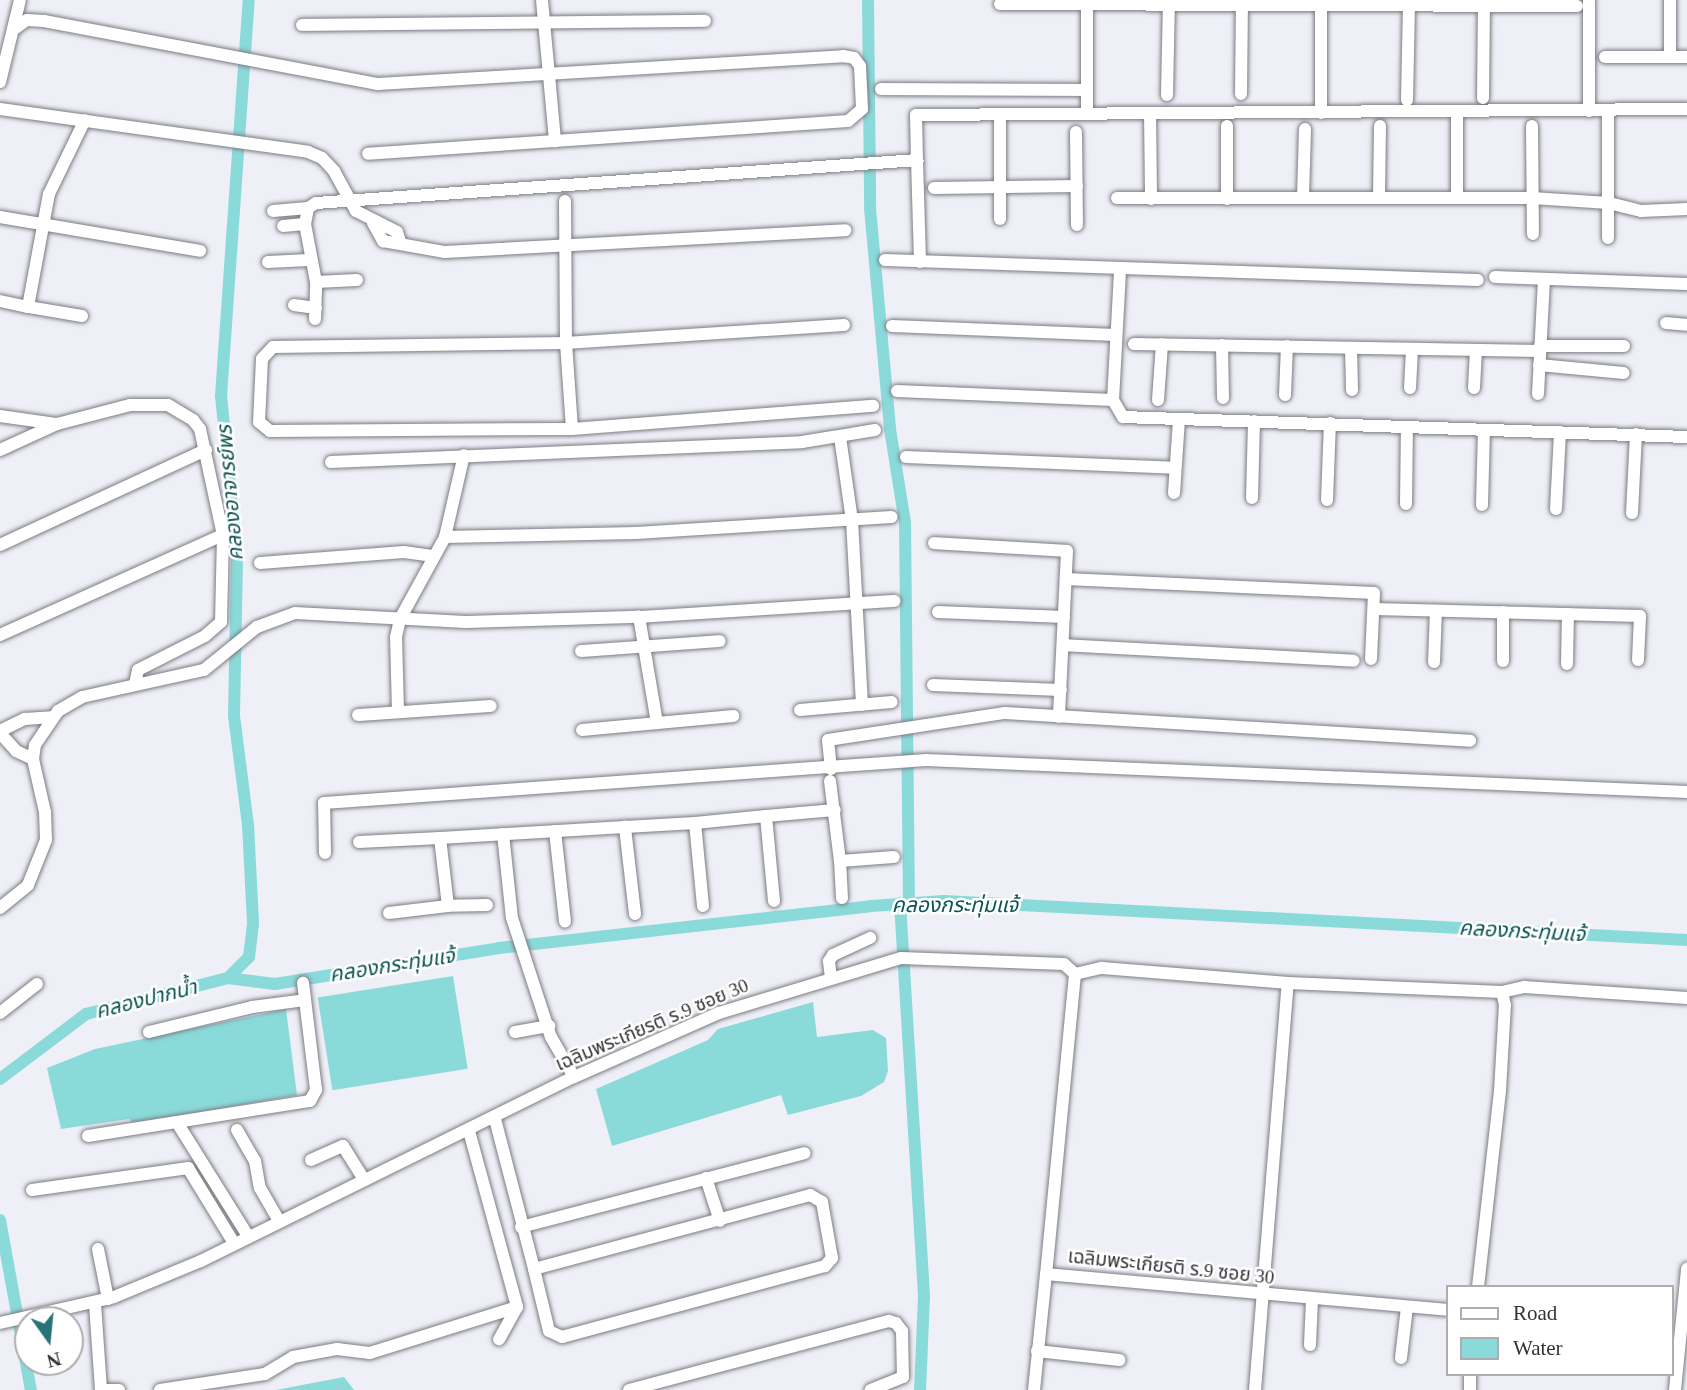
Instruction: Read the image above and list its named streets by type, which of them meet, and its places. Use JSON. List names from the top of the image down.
{
  "streets": {
    "street": ["เฉลิมพระเกียรติ ร.9 ซอย 30"]
  },
  "water": ["คลองอาจารย์พร", "คลองกระทุ่มแจ้", "คลองปากน้ำ"],
  "legend": ["Road", "Water"],
  "north": "bottom"
}
